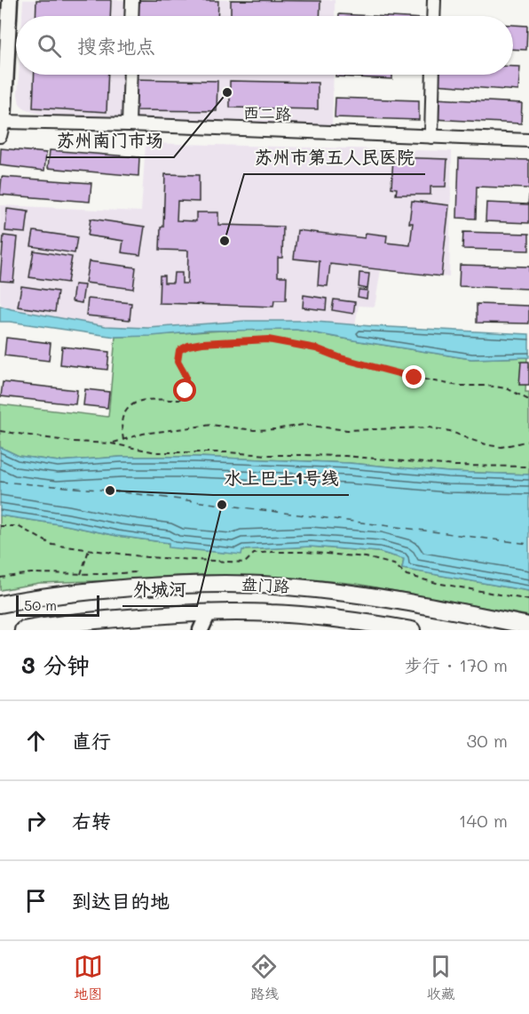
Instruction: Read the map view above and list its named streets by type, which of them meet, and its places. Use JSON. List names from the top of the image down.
{
  "streets": {
    "main road": ["盘门路"],
    "street": ["西二路"]
  },
  "places": [
    "苏州南门市场",
    "苏州市第五人民医院",
    "水上巴士1号线",
    "外城河"
  ],
  "scale_bar": "50 m",
  "page": {
    "search": "搜索地点",
    "scale": "50 m",
    "heading": ["3 分钟", "步行 · 170 m"],
    "list": [
      ["直行", "30 m"],
      ["右转", "140 m"],
      "到达目的地"
    ],
    "nav": ["地图", "路线", "收藏"]
  }
}
